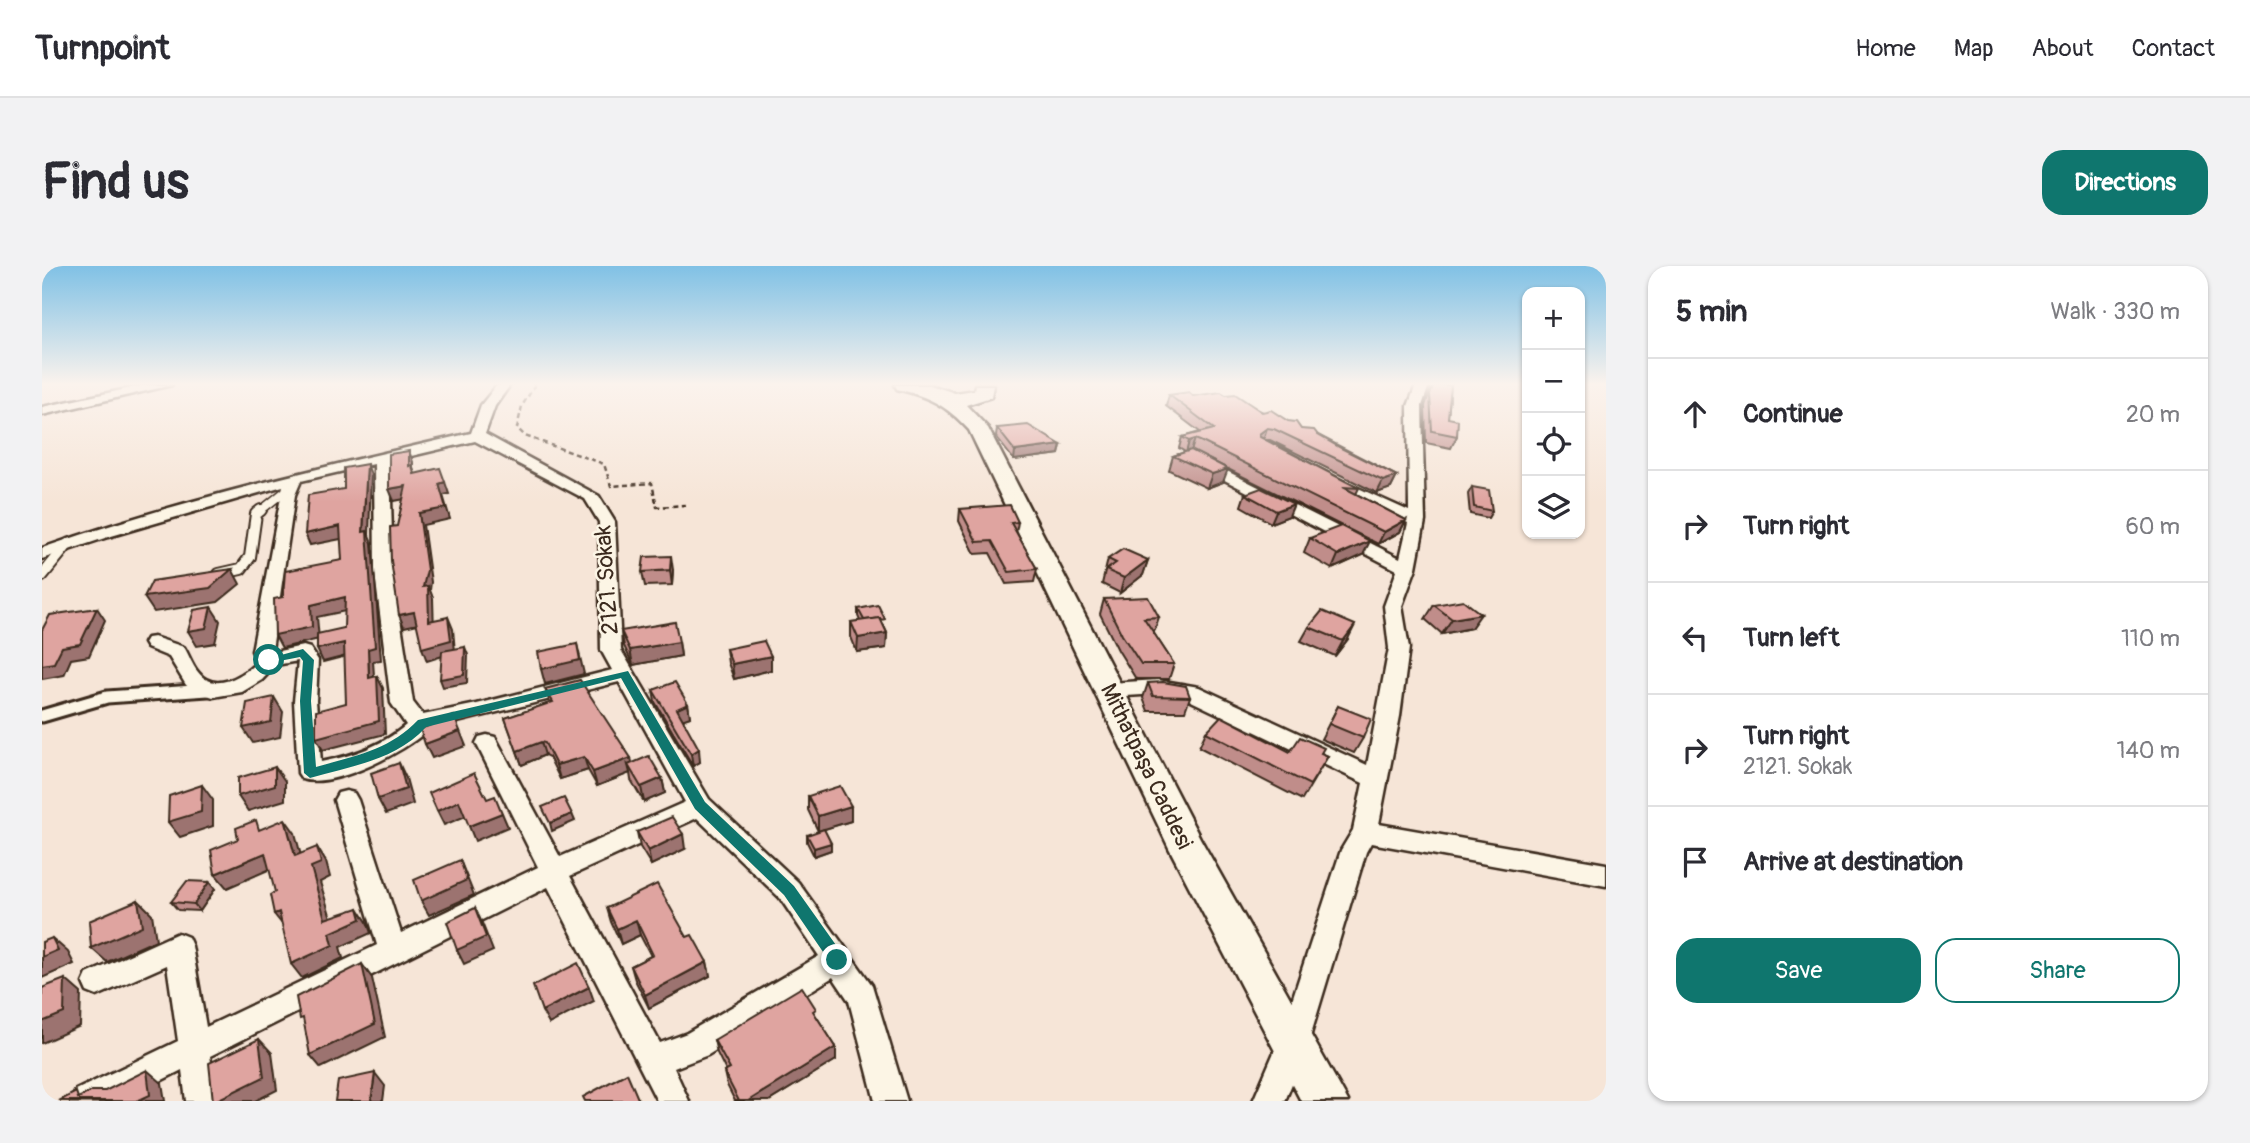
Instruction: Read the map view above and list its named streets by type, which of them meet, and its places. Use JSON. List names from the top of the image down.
{
  "streets": {
    "street": ["2121. Sokak", "Mithatpaşa Caddesi"]
  },
  "page": {
    "header": "Turnpoint",
    "nav": [
      "Home",
      "Map",
      "About",
      "Contact"
    ],
    "buttons": [
      "Directions",
      ["Save", "Share"]
    ],
    "title": "Find us",
    "heading": ["5 min", "Walk · 330 m"],
    "map_buttons": ["+", "−"],
    "list": [
      ["Continue", "20 m"],
      ["Turn right", "60 m"],
      ["Turn left", "110 m"],
      ["Turn right", "2121. Sokak", "140 m"],
      "Arrive at destination"
    ]
  }
}
